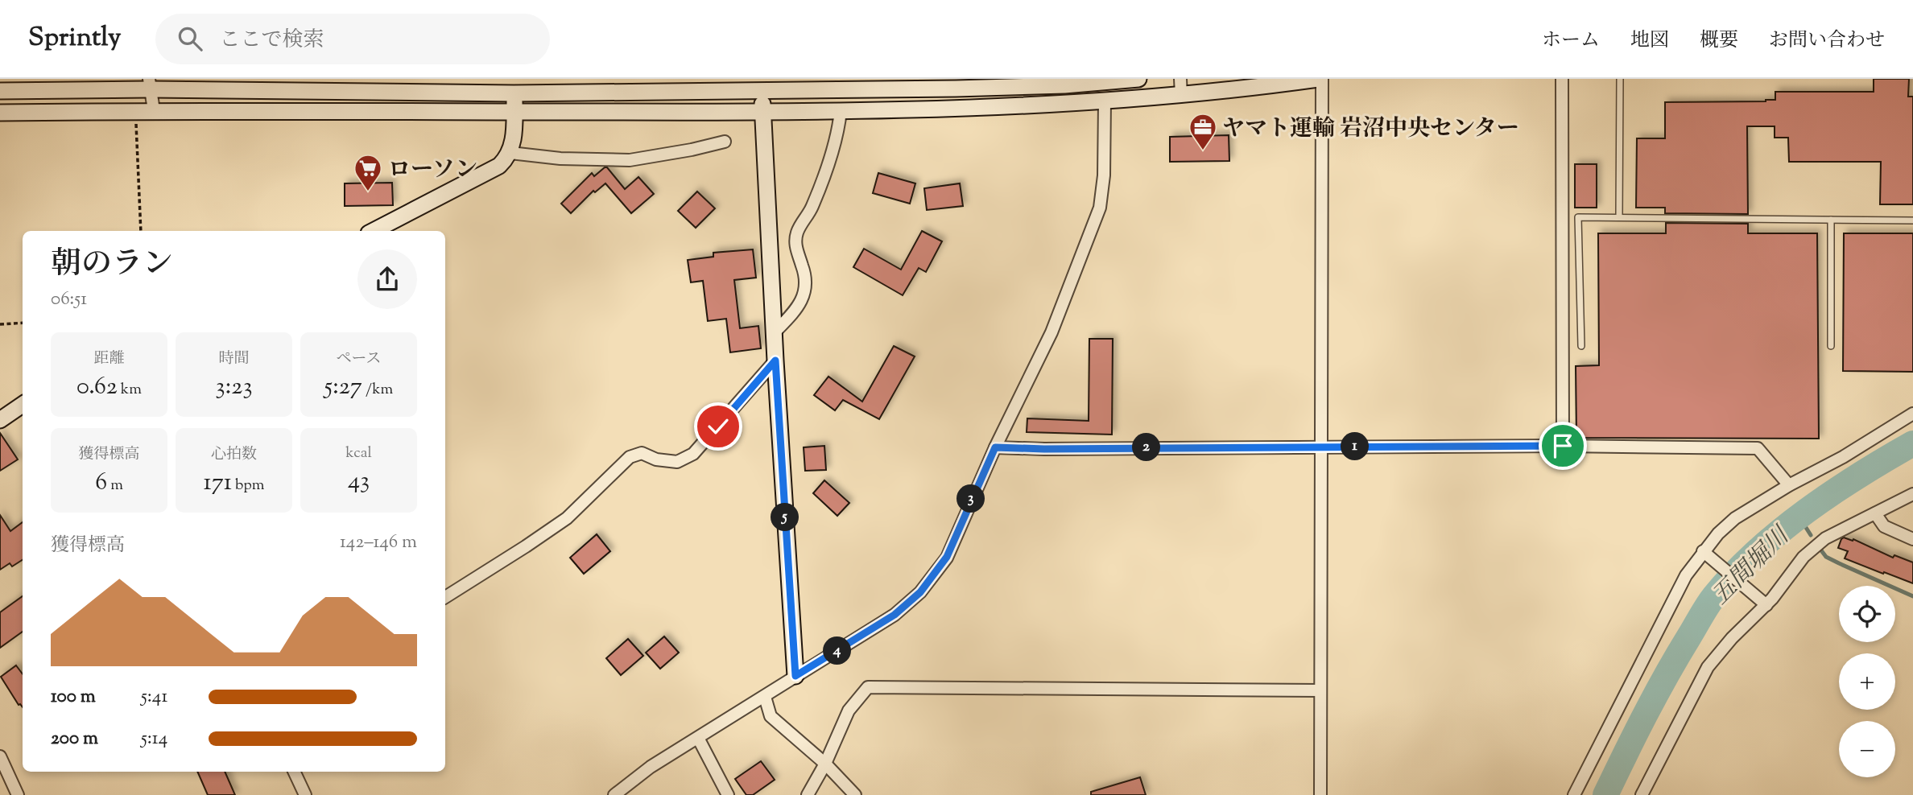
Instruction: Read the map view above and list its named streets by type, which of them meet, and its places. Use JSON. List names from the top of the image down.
{
  "water": ["五間堀川"],
  "places": {
    "office": ["ヤマト運輸 岩沼中央センター"],
    "supermarket": ["ローソン"]
  },
  "page": {
    "header": "Sprintly",
    "search": "ここで検索",
    "nav": [
      "ホーム",
      "地図",
      "概要",
      "お問い合わせ"
    ],
    "heading": ["朝のラン", "06:51"],
    "stats": [
      ["距離", "0.62 km"],
      ["時間", "3:23"],
      ["ペース", "5:27 /km"],
      ["獲得標高", "6 m"],
      ["心拍数", "171 bpm"],
      ["kcal", "43"]
    ],
    "pins": [
      "1",
      "2",
      "3",
      "5",
      "4"
    ],
    "chart": ["獲得標高", "142–146 m"],
    "map_buttons": ["+", "−"],
    "list": [
      {
        "name": "100 m",
        "note": "5:41"
      },
      {
        "name": "200 m",
        "note": "5:14"
      }
    ]
  }
}
